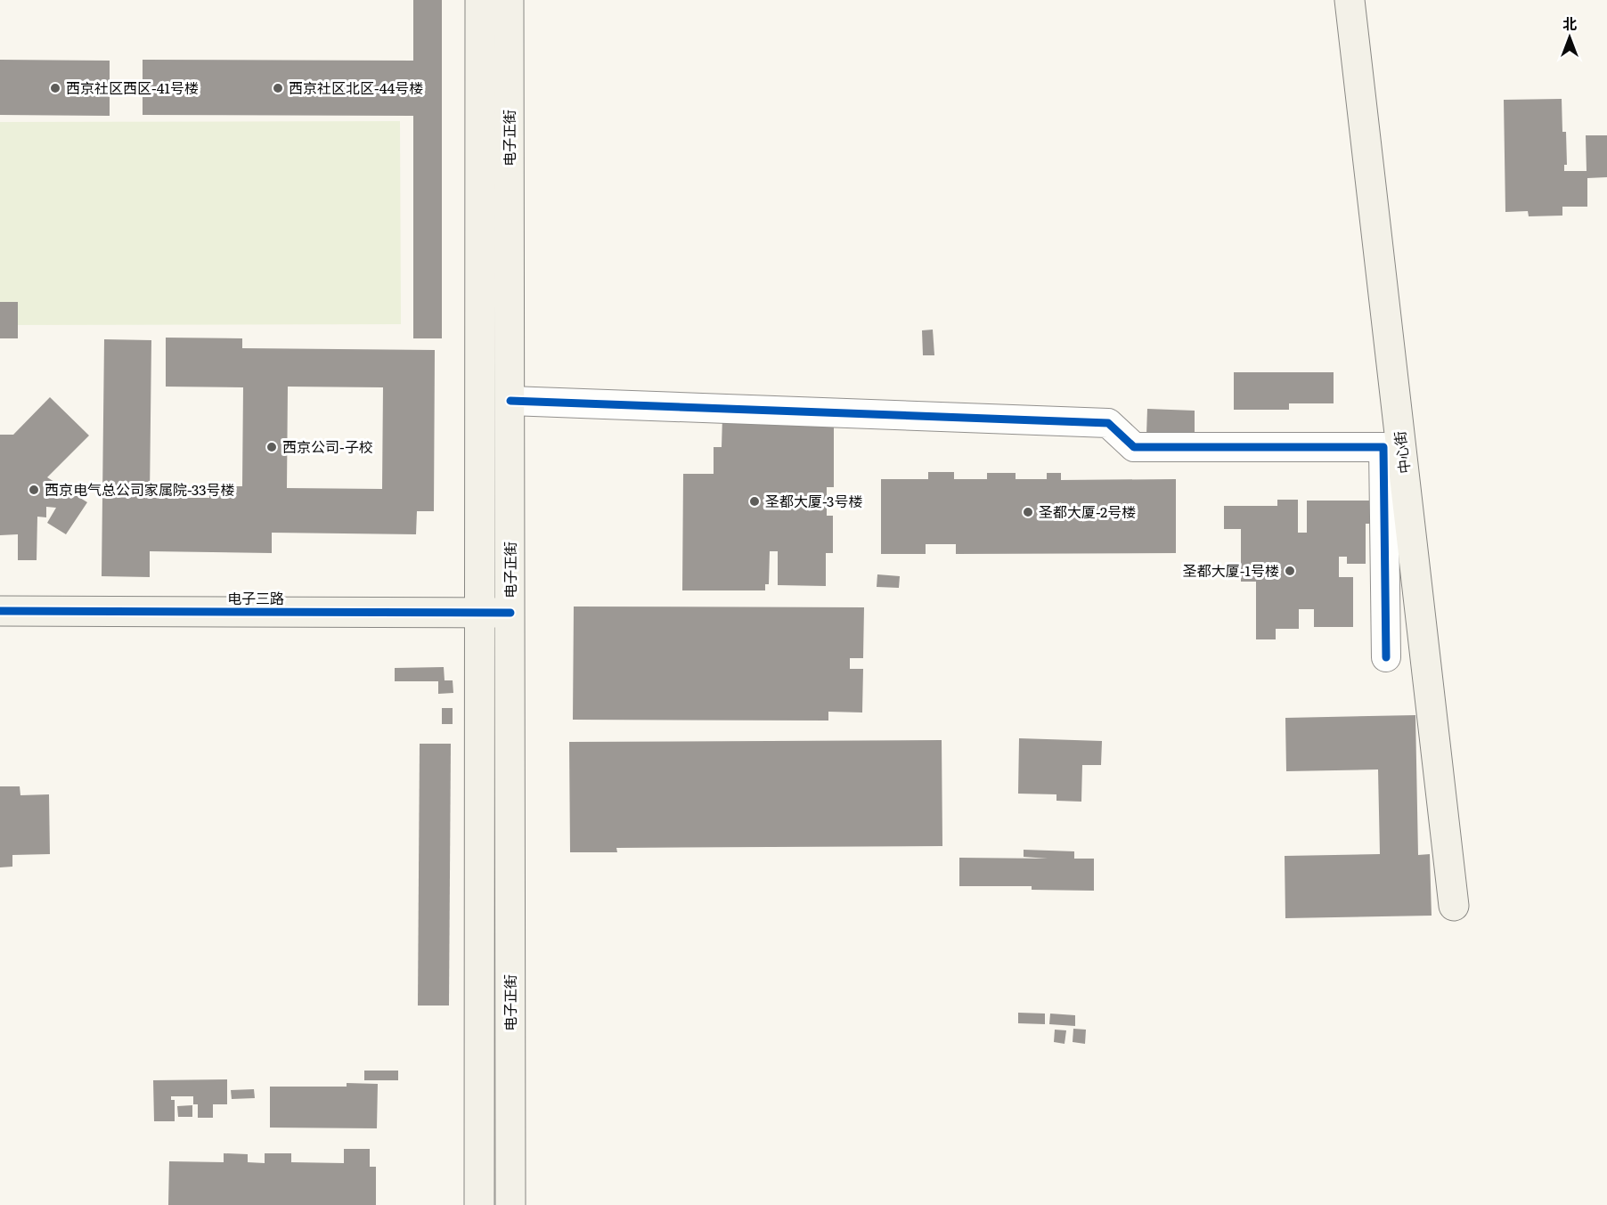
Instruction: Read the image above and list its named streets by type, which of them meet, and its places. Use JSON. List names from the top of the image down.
{
  "streets": {
    "main road": ["电子正街", "中心街", "电子三路"]
  },
  "crossings": [
    ["电子正街", "电子三路"]
  ],
  "places": [
    "西京社区西区-41号楼",
    "西京社区北区-44号楼",
    "西京公司-子校",
    "西京电气总公司家属院-33号楼",
    "圣都大厦-3号楼",
    "圣都大厦-2号楼",
    "圣都大厦-1号楼"
  ],
  "north": "top"
}
